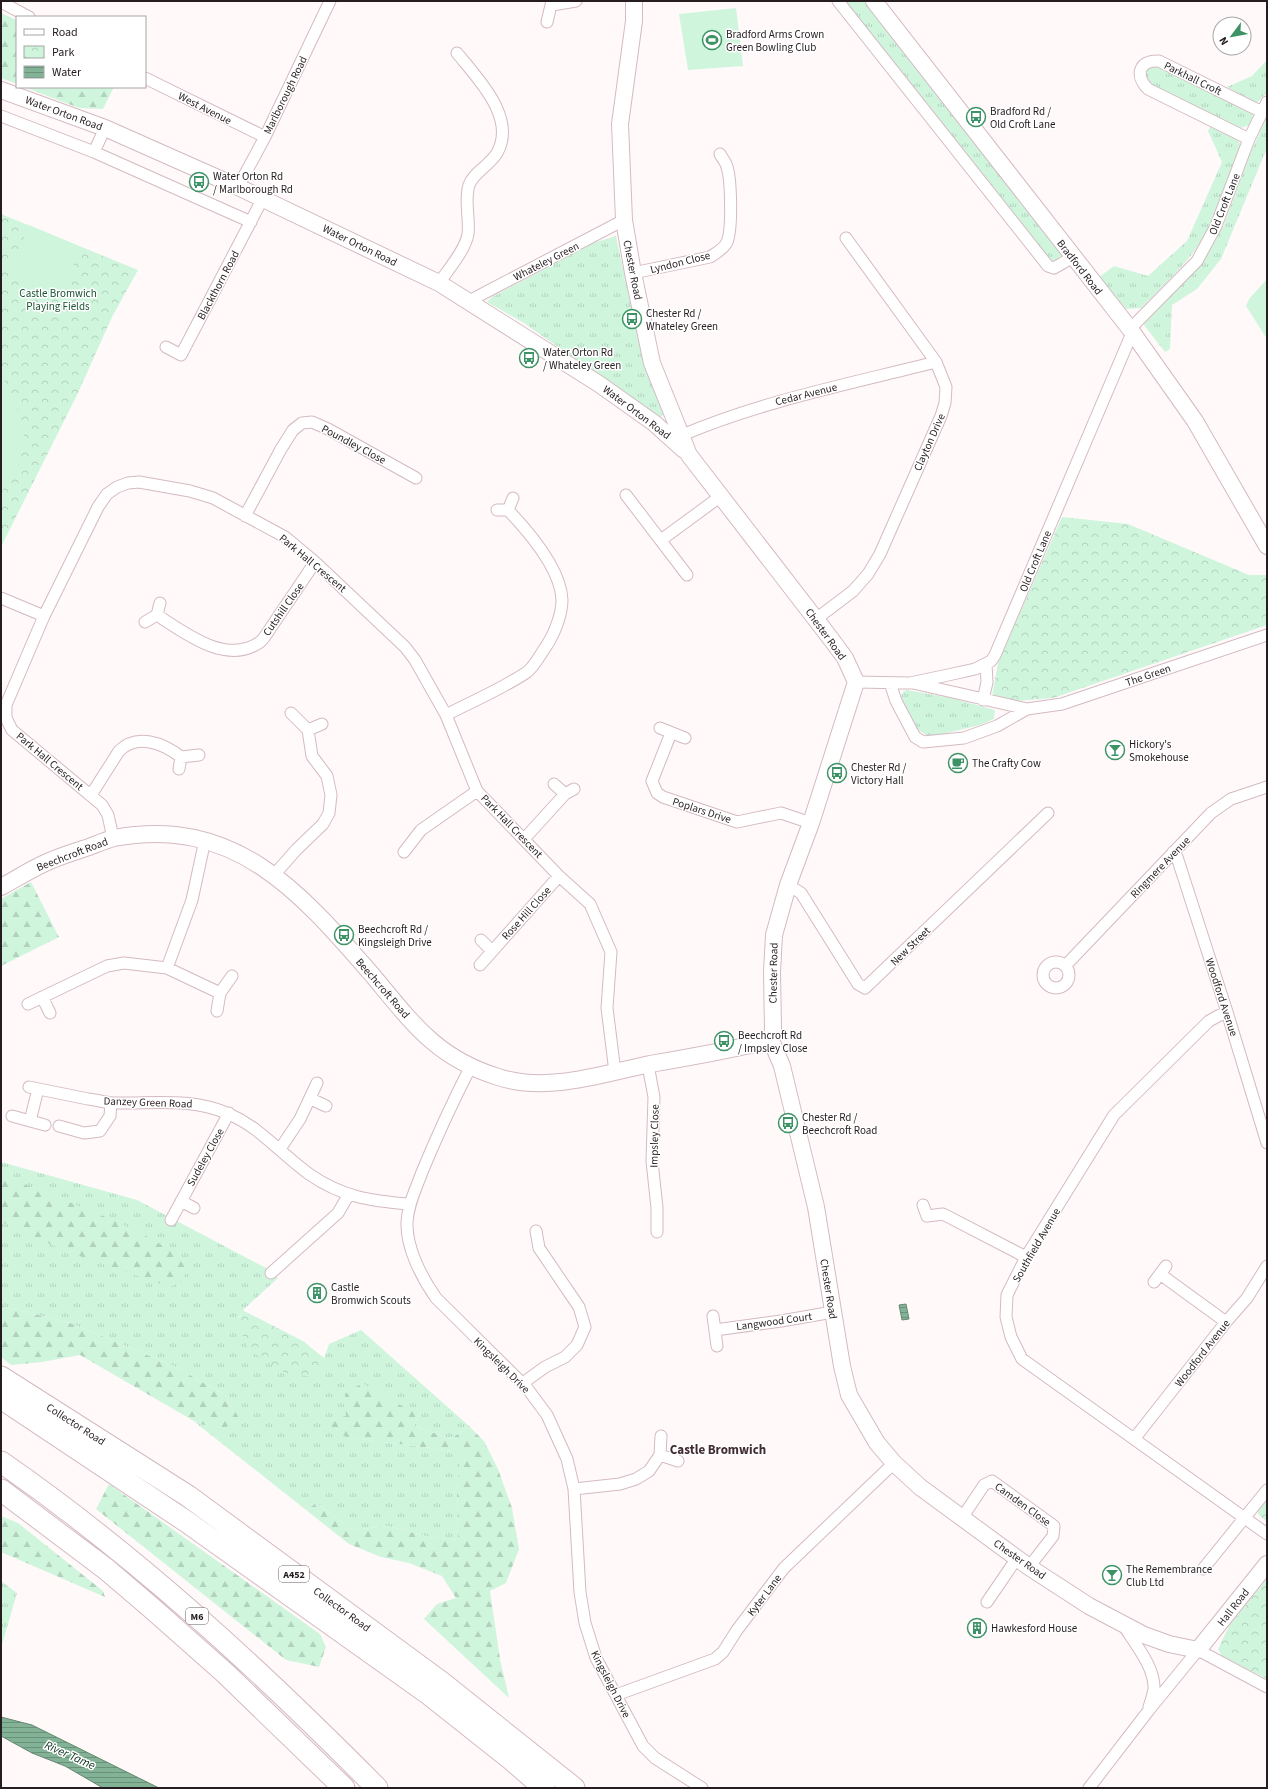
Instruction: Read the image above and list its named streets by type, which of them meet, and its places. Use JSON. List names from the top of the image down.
{
  "streets": {
    "highway": ["Collector Road", "A452", "M6"],
    "main road": [
      "Water Orton Road",
      "Bradford Road",
      "Chester Road",
      "Beechcroft Road",
      "Hall Road"
    ],
    "street": [
      "Parkhall Croft",
      "Marlborough Road",
      "West Avenue",
      "Old Croft Lane",
      "Whateley Green",
      "Lyndon Close",
      "Blackthorn Road",
      "Cedar Avenue",
      "Clayton Drive",
      "Poundley Close",
      "Park Hall Crescent",
      "Cutshill Close",
      "The Green",
      "Poplars Drive",
      "Ringmere Avenue",
      "Rose Hill Close",
      "New Street",
      "Woodford Avenue",
      "Danzey Green Road",
      "Impsley Close",
      "Sudeley Close",
      "Southfield Avenue",
      "Langwood Court",
      "Kingsleigh Drive",
      "Camden Close",
      "Kyter Lane"
    ]
  },
  "crossings": [
    ["Parkhall Croft", "Old Croft Lane"],
    ["Marlborough Road", "West Avenue"],
    ["Marlborough Road", "Water Orton Road"],
    ["Water Orton Road", "Whateley Green"],
    ["Water Orton Road", "Chester Road"],
    ["Water Orton Road", "Blackthorn Road"],
    ["Old Croft Lane", "Bradford Road"],
    ["Whateley Green", "Chester Road"],
    ["Lyndon Close", "Chester Road"],
    ["Chester Road", "Cedar Avenue"],
    ["Chester Road", "Clayton Drive"],
    ["Chester Road", "Poplars Drive"],
    ["Chester Road", "Beechcroft Road"],
    ["Chester Road", "New Street"],
    ["Chester Road", "Langwood Court"],
    ["Chester Road", "Camden Close"],
    ["Chester Road", "Kyter Lane"],
    ["Chester Road", "Hall Road"],
    ["Cedar Avenue", "Clayton Drive"],
    ["Poundley Close", "Park Hall Crescent"],
    ["Park Hall Crescent", "Cutshill Close"],
    ["Park Hall Crescent", "Beechcroft Road"],
    ["Park Hall Crescent", "Rose Hill Close"],
    ["Beechcroft Road", "Impsley Close"],
    ["Beechcroft Road", "Kingsleigh Drive"],
    ["Ringmere Avenue", "Woodford Avenue"],
    ["Woodford Avenue", "Southfield Avenue"],
    ["Danzey Green Road", "Sudeley Close"],
    ["Danzey Green Road", "Kingsleigh Drive"],
    ["Kingsleigh Drive", "Kyter Lane"]
  ],
  "districts": ["Castle Bromwich"],
  "water": ["River Tame"],
  "parks": ["Castle Bromwich Playing Fields"],
  "places": {
    "sports": ["Bradford Arms Crown Green Bowling Club"],
    "bus stop": [
      "Bradford Rd / Old Croft Lane",
      "Water Orton Rd / Marlborough Rd",
      "Chester Rd / Whateley Green",
      "Water Orton Rd / Whateley Green",
      "Chester Rd / Victory Hall",
      "Beechcroft Rd / Kingsleigh Drive",
      "Beechcroft Rd / Impsley Close",
      "Chester Rd / Beechcroft Road"
    ],
    "bar": ["Hickory's Smokehouse", "The Remembrance Club Ltd"],
    "cafe": ["The Crafty Cow"],
    "building": ["Castle Bromwich Scouts", "Hawkesford House"]
  },
  "legend": ["Road", "Park", "Water"],
  "north": "bottom left"
}
